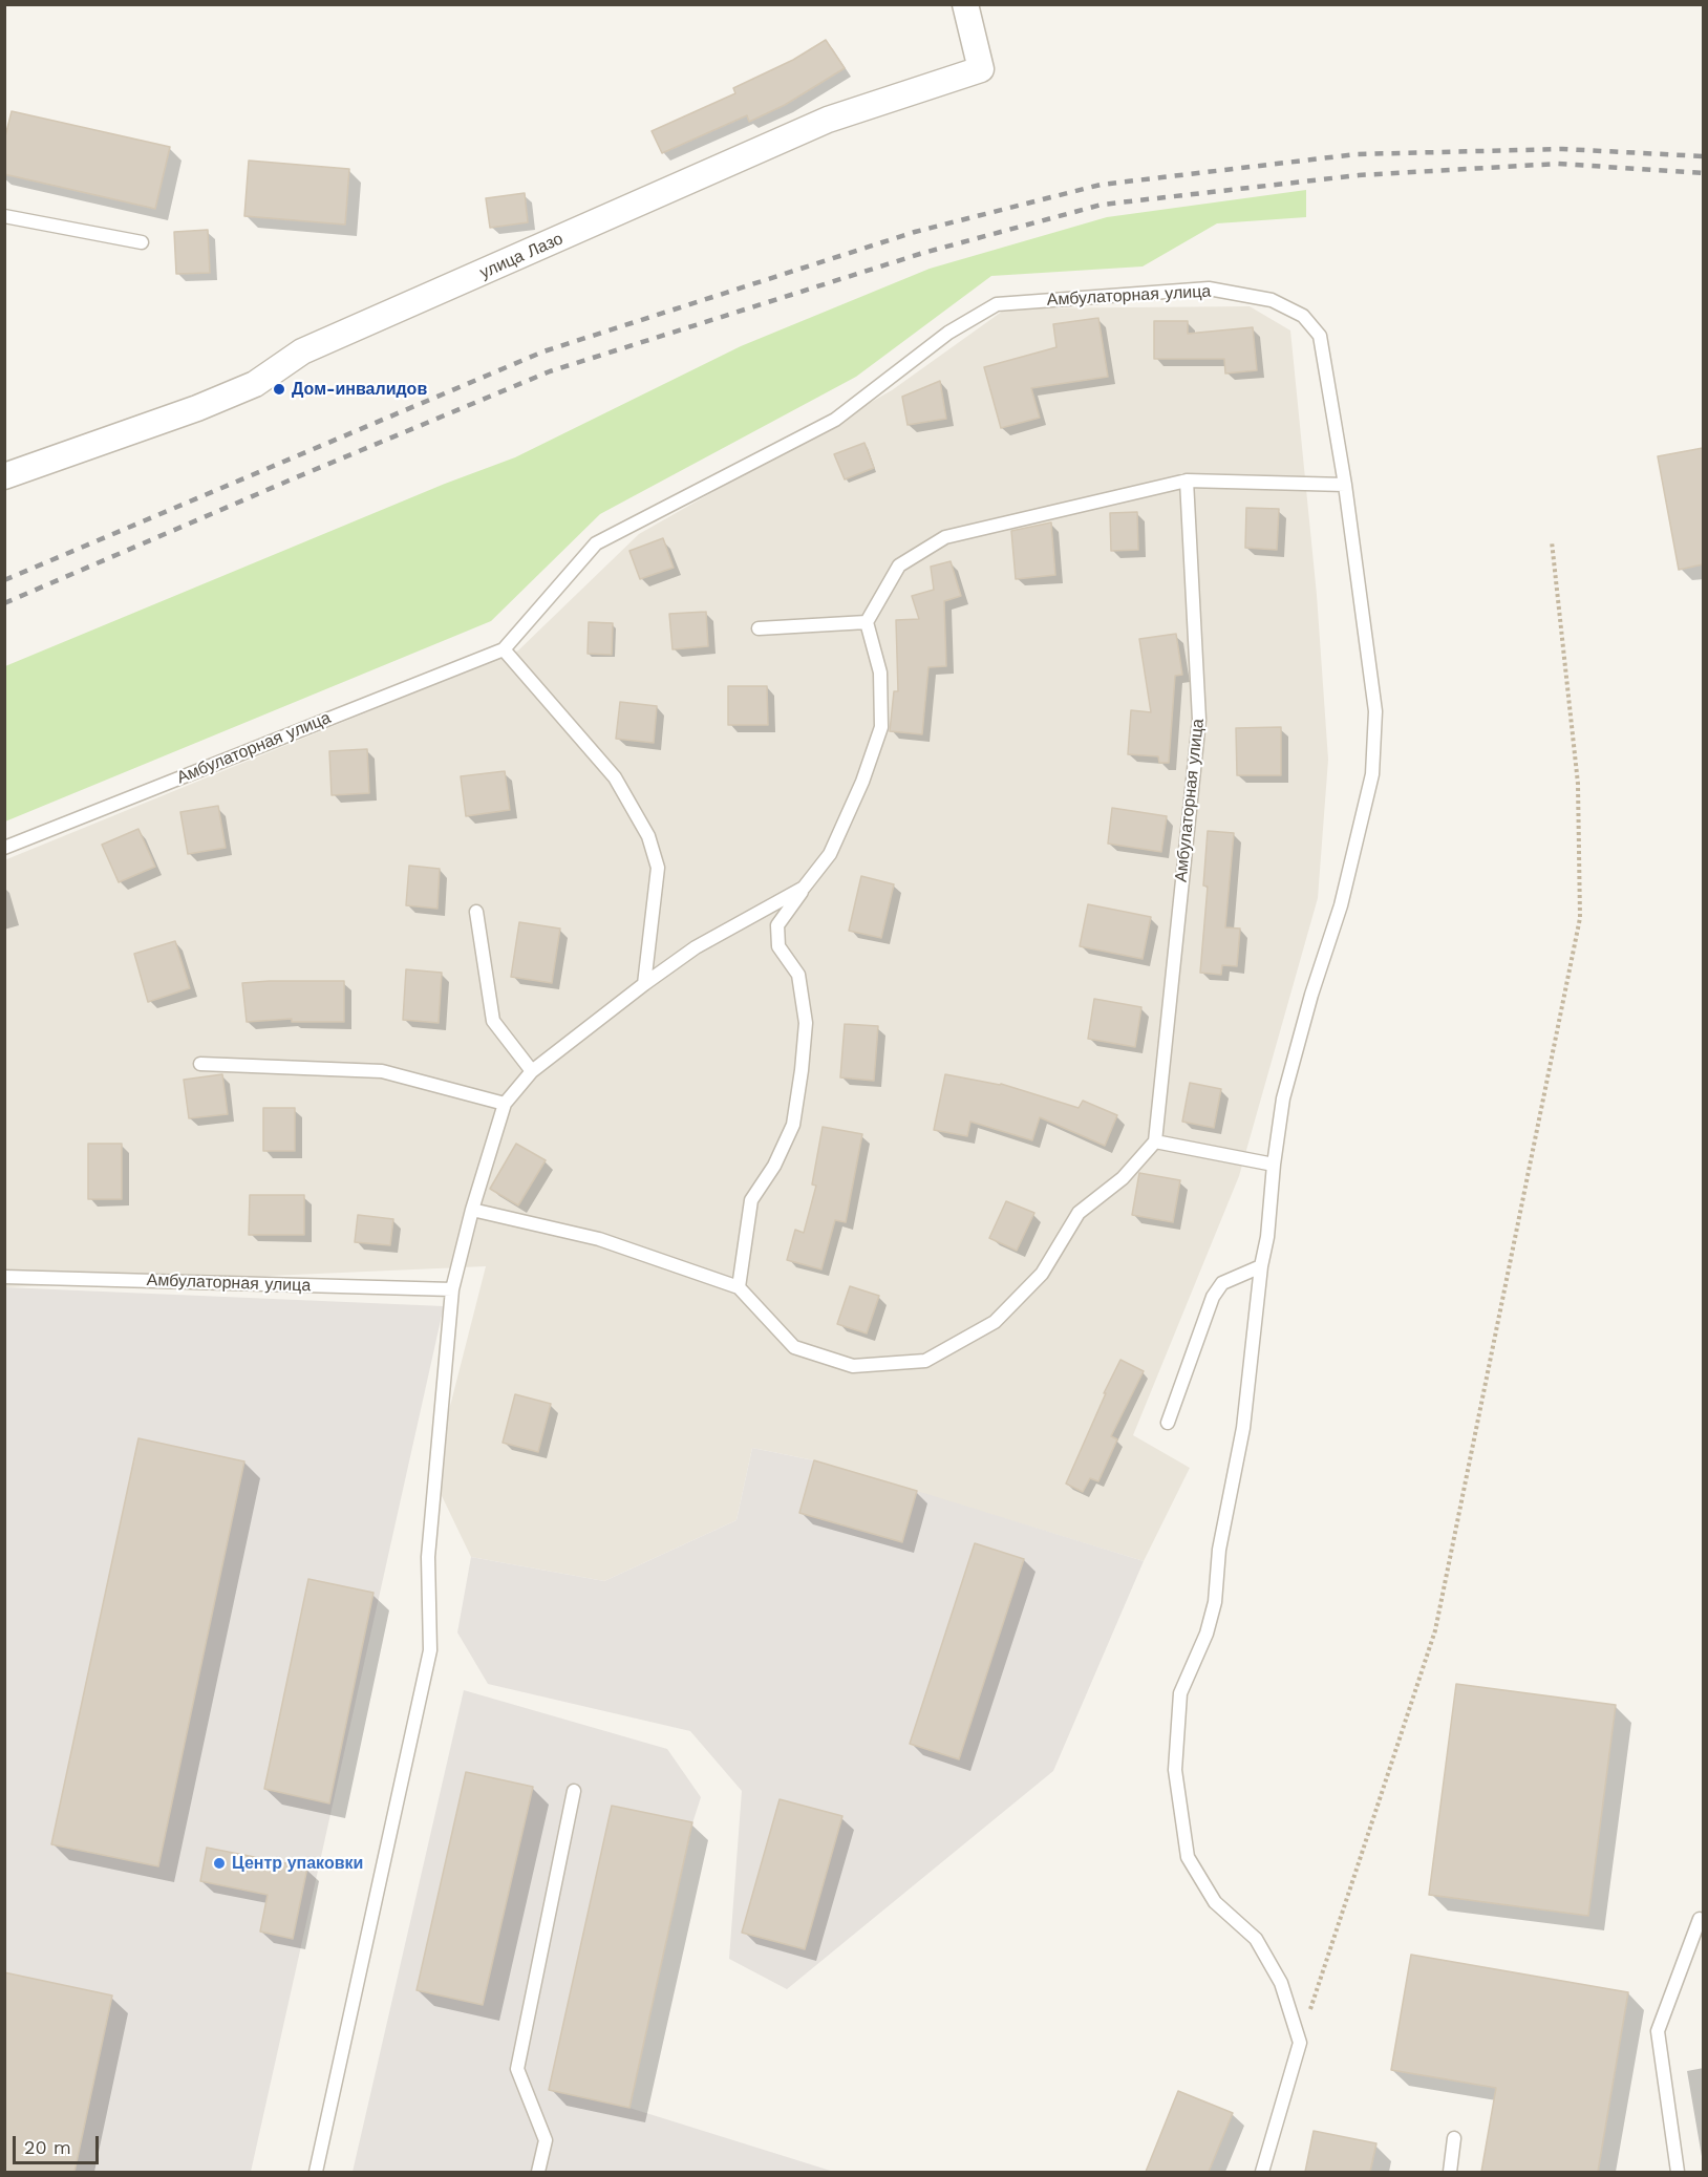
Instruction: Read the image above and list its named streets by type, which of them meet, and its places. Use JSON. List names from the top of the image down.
{
  "streets": {
    "street": ["улица Лазо"],
    "lane": ["Амбулаторная улица"]
  },
  "places": ["Дом-инвалидов", "Центр упаковки"],
  "scale_bar": "20 m"
}
